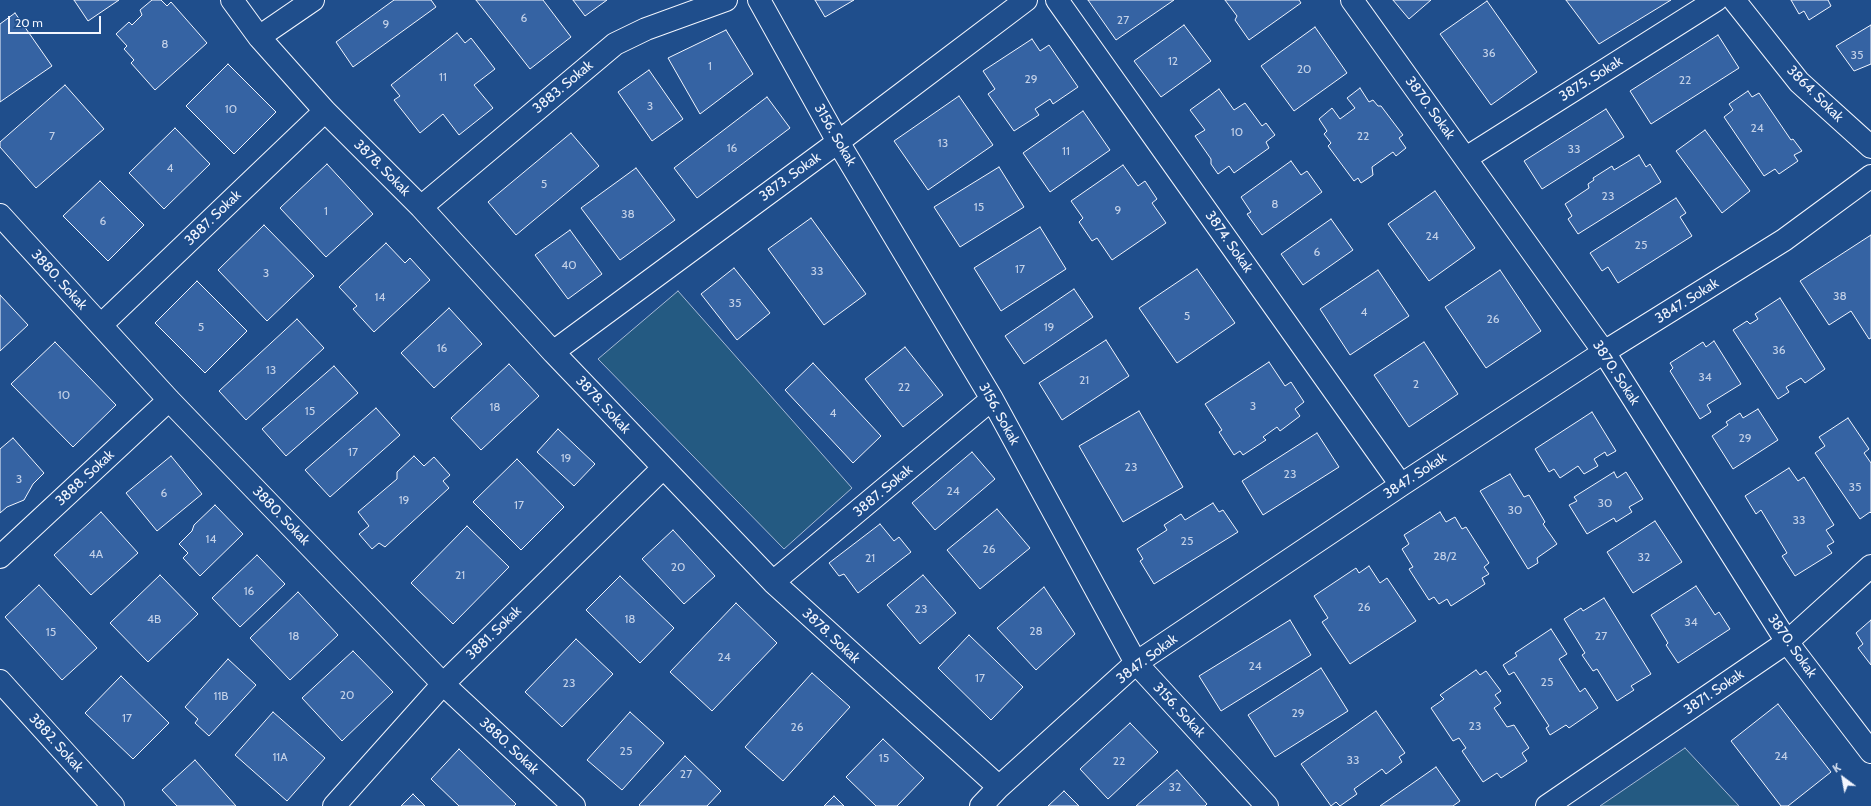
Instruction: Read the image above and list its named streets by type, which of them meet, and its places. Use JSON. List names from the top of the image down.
{
  "streets": {
    "street": [
      "3875. Sokak",
      "3883. Sokak",
      "3864. Sokak",
      "3870. Sokak",
      "3156. Sokak",
      "3878. Sokak",
      "3873. Sokak",
      "3887. Sokak",
      "3874. Sokak",
      "3880. Sokak",
      "3847. Sokak",
      "3888. Sokak",
      "3881. Sokak",
      "3871. Sokak",
      "3882. Sokak"
    ]
  },
  "crossings": [
    ["3875. Sokak", "3870. Sokak"],
    ["3883. Sokak", "3878. Sokak"],
    ["3870. Sokak", "3847. Sokak"],
    ["3870. Sokak", "3871. Sokak"],
    ["3156. Sokak", "3873. Sokak"],
    ["3156. Sokak", "3887. Sokak"],
    ["3156. Sokak", "3847. Sokak"],
    ["3878. Sokak", "3873. Sokak"],
    ["3878. Sokak", "3887. Sokak"],
    ["3878. Sokak", "3847. Sokak"],
    ["3878. Sokak", "3881. Sokak"],
    ["3887. Sokak", "3880. Sokak"],
    ["3874. Sokak", "3847. Sokak"],
    ["3880. Sokak", "3888. Sokak"],
    ["3880. Sokak", "3881. Sokak"]
  ],
  "house_numbers": [
    "6",
    "27",
    "9",
    "8",
    "36",
    "35",
    "12",
    "1",
    "20",
    "11",
    "29",
    "22",
    "3",
    "10",
    "24",
    "10",
    "7",
    "22",
    "13",
    "16",
    "33",
    "11",
    "4",
    "5",
    "23",
    "8",
    "15",
    "9",
    "1",
    "38",
    "6",
    "24",
    "25",
    "6",
    "40",
    "17",
    "33",
    "3",
    "38",
    "14",
    "35",
    "4",
    "5",
    "26",
    "5",
    "19",
    "16",
    "36",
    "13",
    "34",
    "21",
    "2",
    "22",
    "10",
    "3",
    "18",
    "15",
    "4",
    "29",
    "17",
    "19",
    "23",
    "23",
    "3",
    "35",
    "24",
    "6",
    "19",
    "30",
    "17",
    "30",
    "33",
    "14",
    "25",
    "26",
    "4A",
    "28/2",
    "32",
    "21",
    "20",
    "21",
    "16",
    "26",
    "23",
    "4B",
    "18",
    "34",
    "28",
    "15",
    "18",
    "27",
    "24",
    "24",
    "17",
    "25",
    "23",
    "20",
    "11B",
    "29",
    "17",
    "23",
    "26",
    "25",
    "24",
    "11A",
    "15",
    "33",
    "22",
    "27",
    "32"
  ],
  "scale_bar": "20 m",
  "north": "top left"
}
